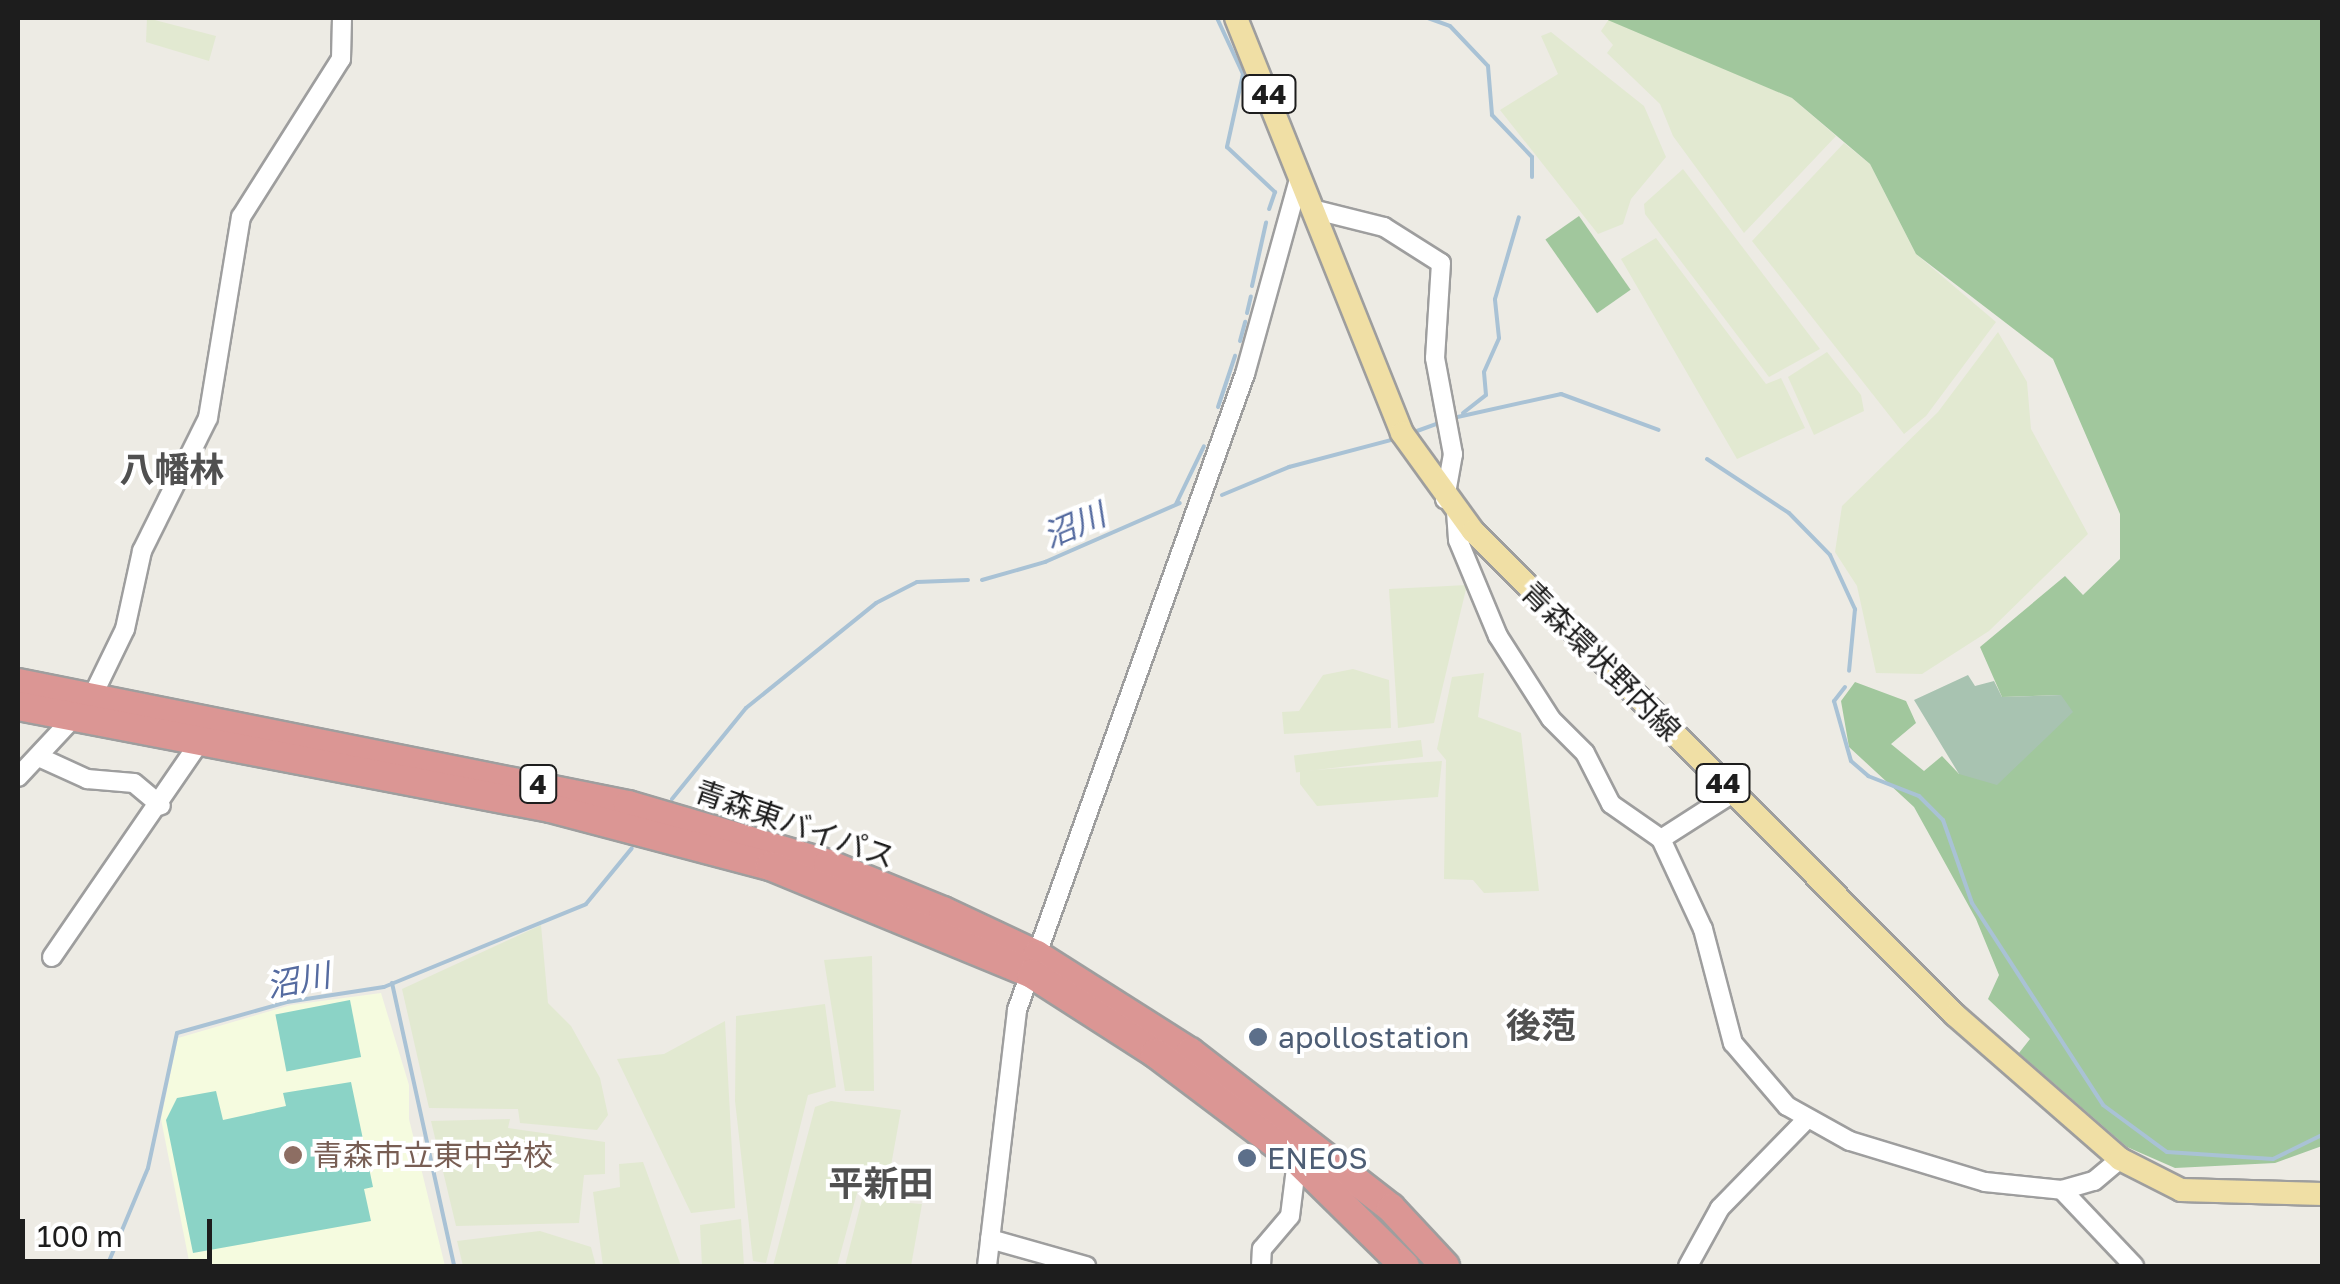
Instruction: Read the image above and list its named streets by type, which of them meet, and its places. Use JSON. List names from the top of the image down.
{
  "streets": {
    "highway": ["4", "青森東バイパス"],
    "main road": ["44", "青森環状野内線"]
  },
  "districts": ["八幡林", "後萢", "平新田"],
  "water": ["沼川"],
  "places": ["apollostation", "青森市立東中学校", "ENEOS"],
  "scale_bar": "100 m"
}
